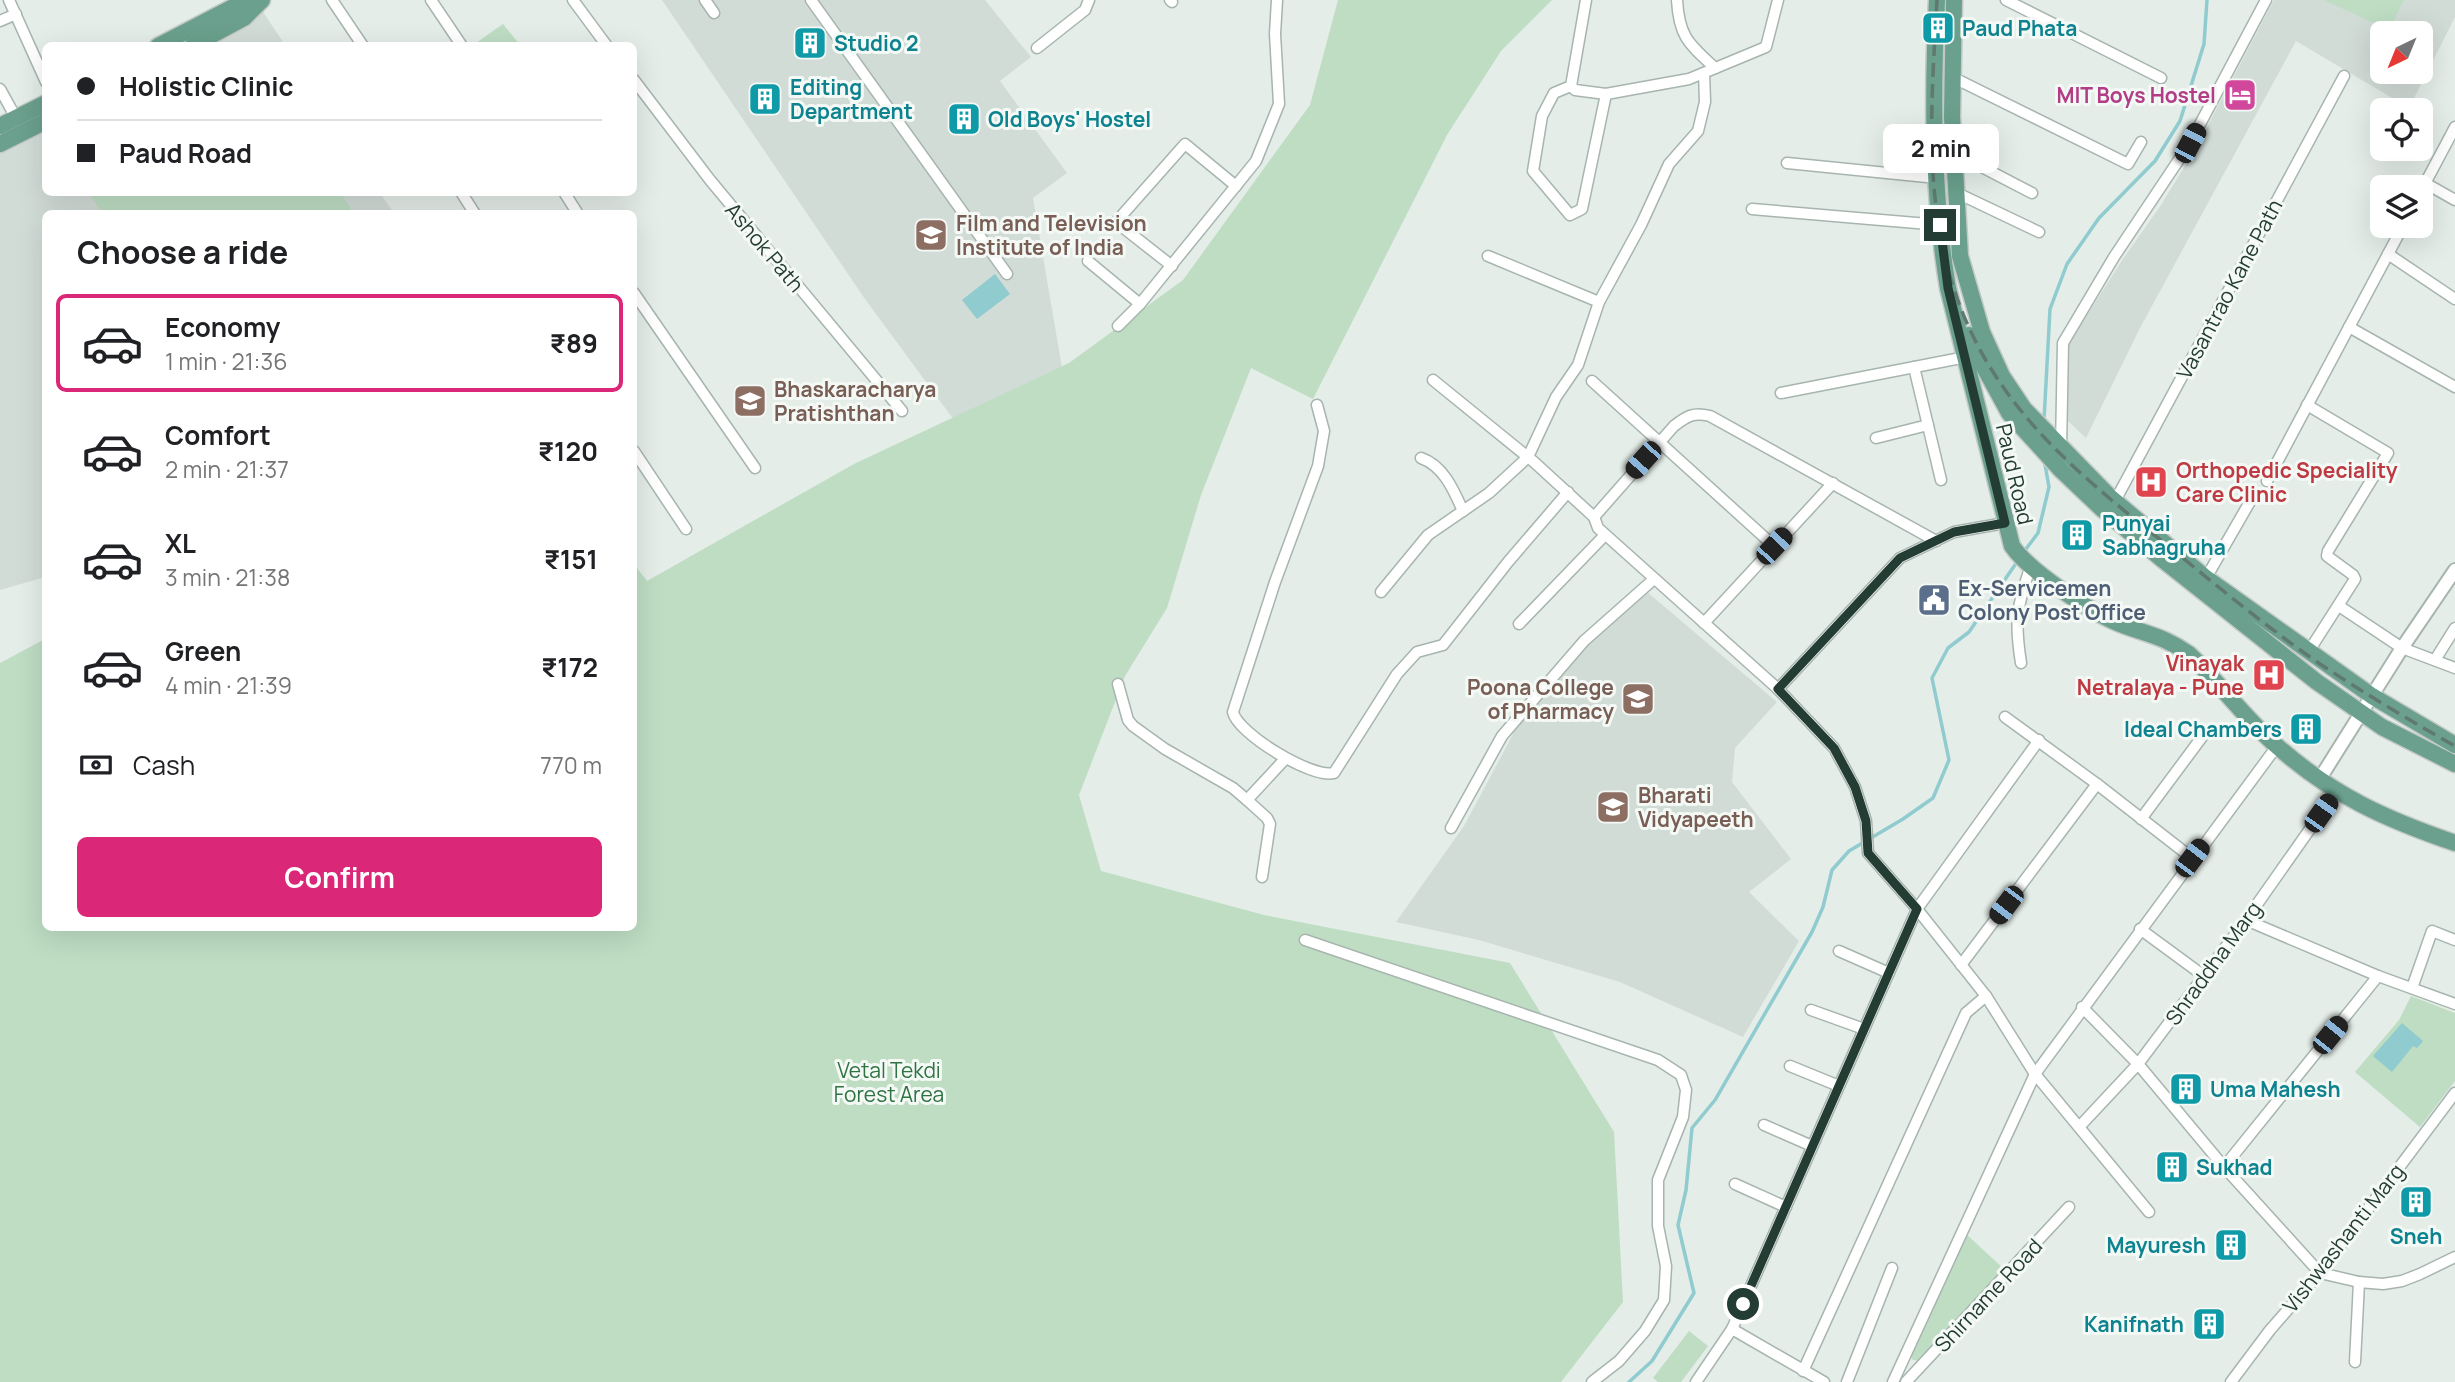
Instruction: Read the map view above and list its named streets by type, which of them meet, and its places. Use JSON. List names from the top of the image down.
{
  "streets": {
    "main road": ["Paud Road"],
    "street": [
      "Ashok Path",
      "Vasantrao Kane Path",
      "Shraddha Marg",
      "Vishwashanti Marg",
      "Shirname Road"
    ]
  },
  "crossings": [
    ["Vasantrao Kane Path", "Paud Road"]
  ],
  "parks": ["Vetal Tekdi Forest Area"],
  "places": {
    "building": [
      "Paud Phata",
      "Studio 2",
      "Editing Department",
      "Old Boys' Hostel",
      "Punyai Sabhagruha",
      "Ideal Chambers",
      "Uma Mahesh",
      "Sukhad",
      "Sneh",
      "Mayuresh",
      "Kanifnath"
    ],
    "hotel": ["MIT Boys Hostel"],
    "school or university": [
      "Film and Television Institute of India",
      "Bhaskaracharya Pratishthan",
      "Poona College of Pharmacy",
      "Bharati Vidyapeeth"
    ],
    "hospital": ["Orthopedic Speciality Care Clinic", "Vinayak Netralaya - Pune"],
    "public building": ["Ex-Servicemen Colony Post Office"]
  },
  "north": "bottom left",
  "page": {
    "banner": ["Holistic Clinic", "Paud Road"],
    "bubble": "2 min",
    "heading": "Choose a ride",
    "list": [
      {
        "name": "Economy",
        "note": "1 min · 21:36",
        "value": "₹89"
      },
      {
        "name": "Comfort",
        "note": "2 min · 21:37",
        "value": "₹120"
      },
      {
        "name": "XL",
        "note": "3 min · 21:38",
        "value": "₹151"
      },
      {
        "name": "Green",
        "note": "4 min · 21:39",
        "value": "₹172"
      }
    ],
    "pay": ["Cash", "770 m"],
    "buttons": "Confirm"
  }
}
